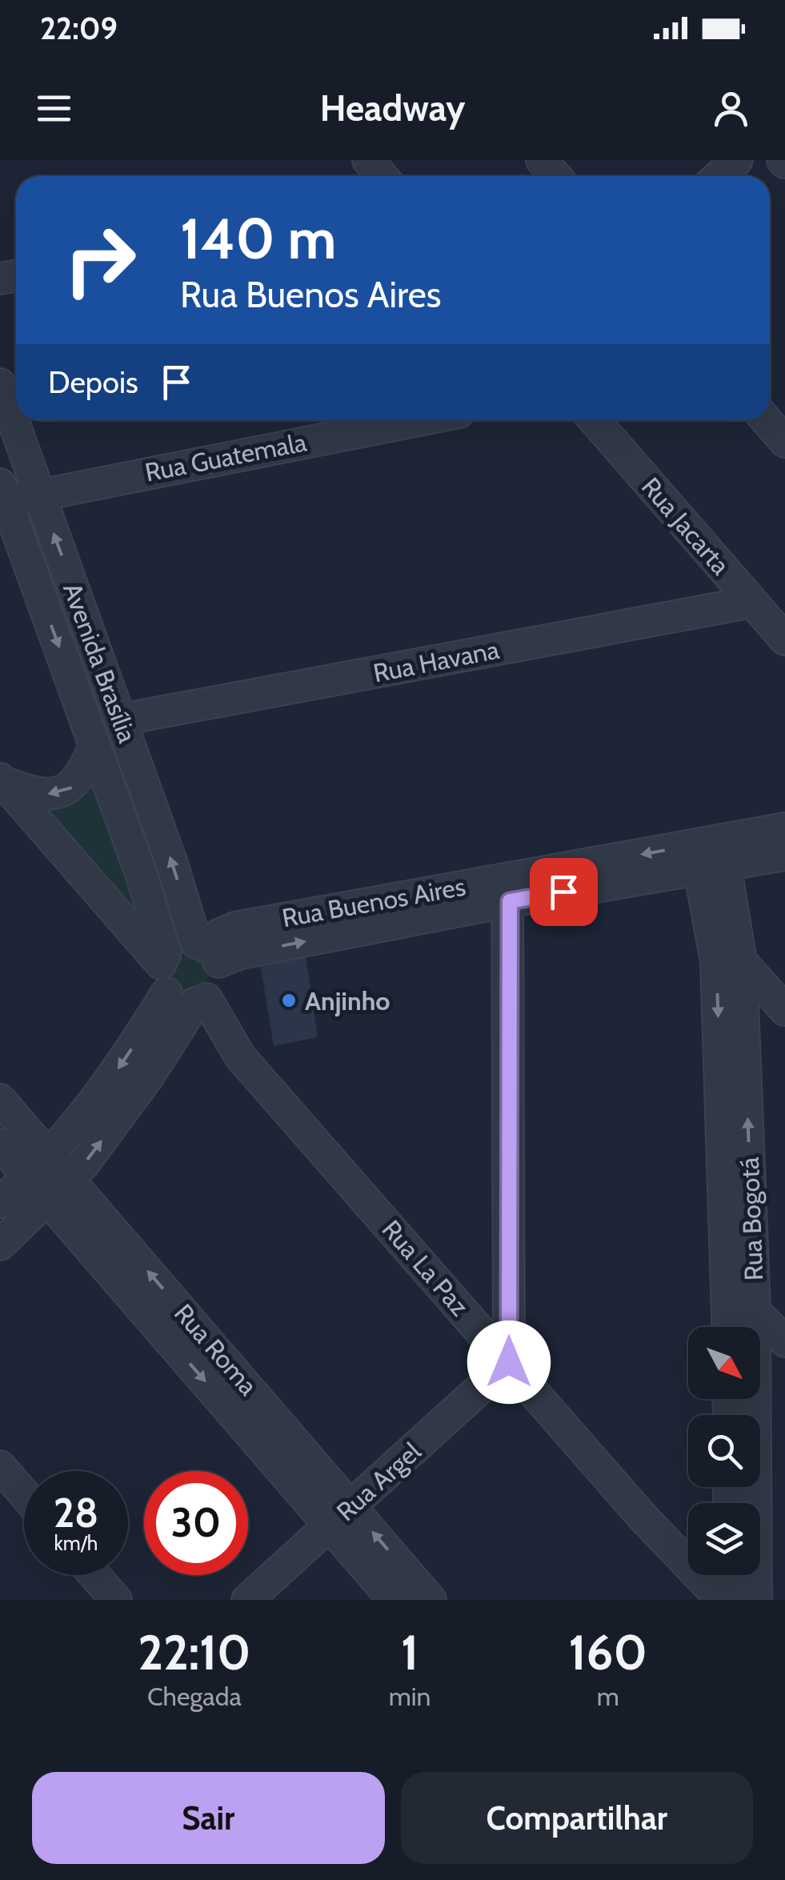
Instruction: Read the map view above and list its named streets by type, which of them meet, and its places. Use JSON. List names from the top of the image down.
{
  "streets": {
    "street": [
      "Rua Guatemala",
      "Rua Jacarta",
      "Rua Havana",
      "Avenida Brasília",
      "Rua Buenos Aires",
      "Rua Bogotá",
      "Rua La Paz",
      "Rua Roma",
      "Rua Argel"
    ]
  },
  "crossings": [
    ["Rua Guatemala", "Avenida Brasília"],
    ["Rua Jacarta", "Rua Havana"],
    ["Rua Havana", "Avenida Brasília"],
    ["Avenida Brasília", "Rua Buenos Aires"],
    ["Avenida Brasília", "Rua La Paz"],
    ["Rua Buenos Aires", "Rua Bogotá"],
    ["Rua Buenos Aires", "Rua La Paz"],
    ["Rua La Paz", "Rua Argel"],
    ["Rua Roma", "Rua Argel"]
  ],
  "places": ["Anjinho"],
  "north": "bottom right",
  "page": {
    "status": "22:09",
    "header": "Headway",
    "turn": ["140 m", "Rua Buenos Aires"],
    "then": "Depois",
    "speed": "28 km/h",
    "limit": "30",
    "eta": [
      "22:10",
      "Chegada",
      "1",
      "min",
      "160",
      "m"
    ],
    "buttons": ["Sair", "Compartilhar"]
  }
}
